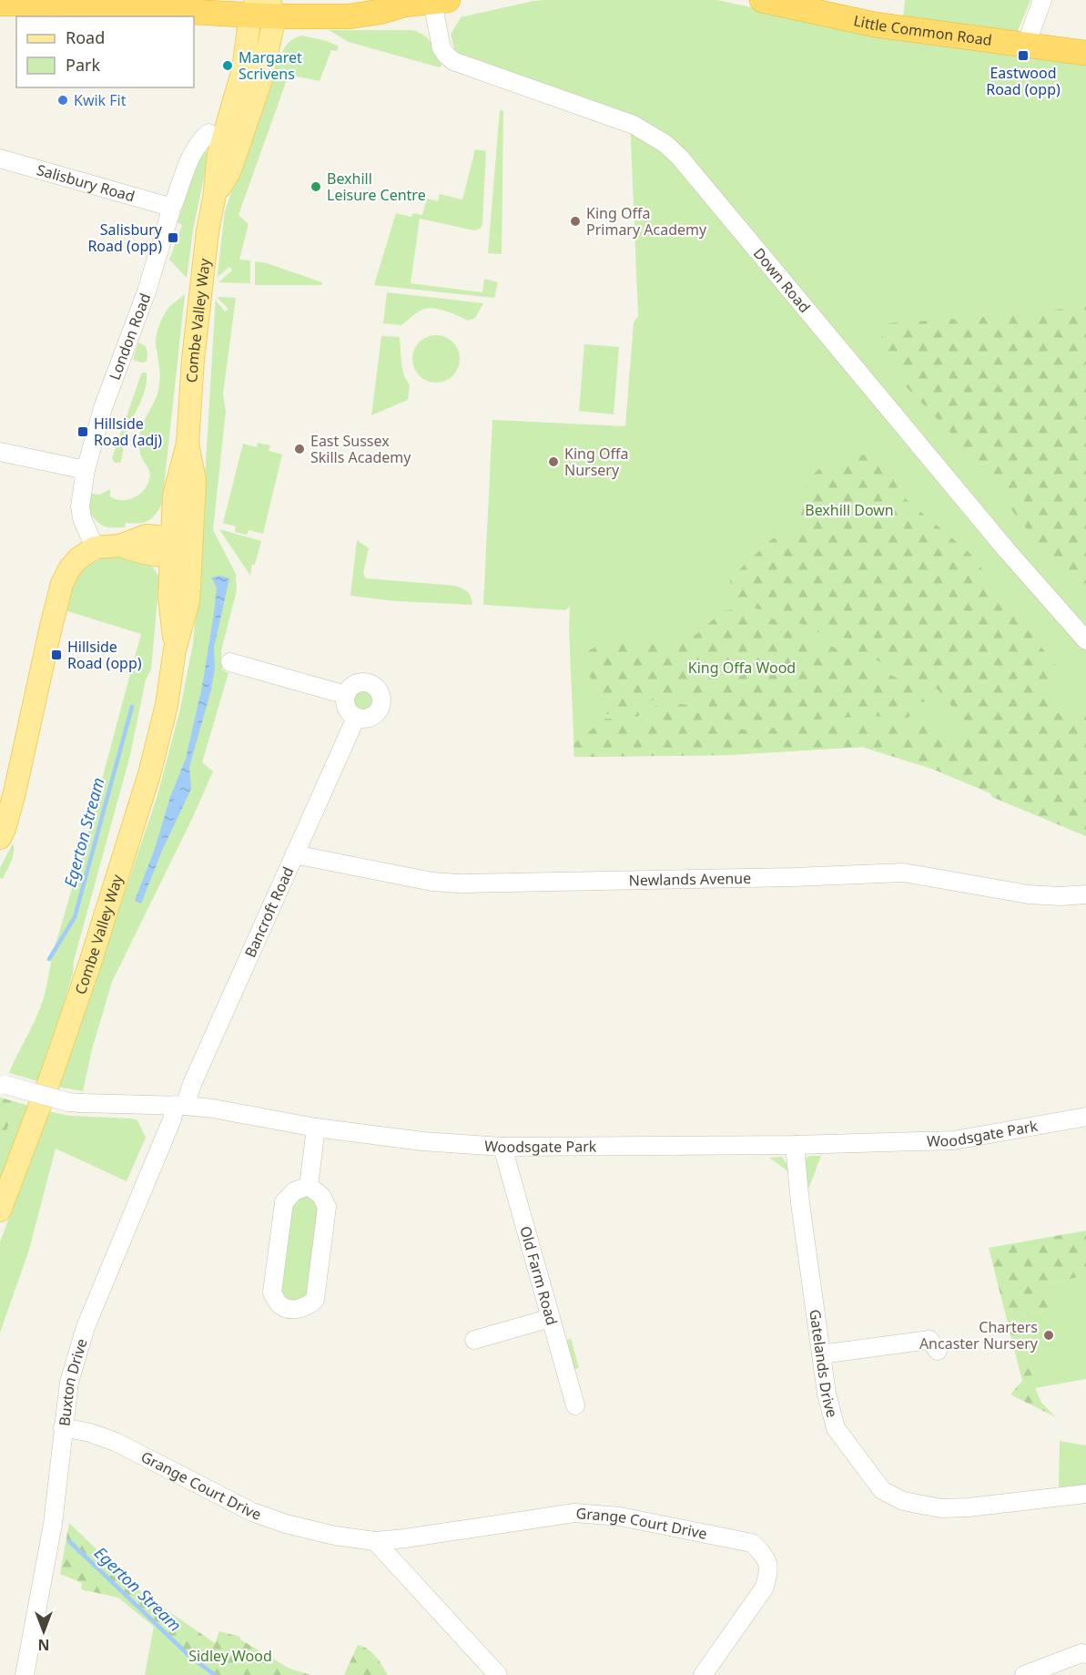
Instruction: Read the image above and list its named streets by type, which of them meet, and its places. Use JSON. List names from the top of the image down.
{
  "streets": {
    "highway": ["Little Common Road"],
    "main road": ["Combe Valley Way"],
    "street": [
      "Salisbury Road",
      "Down Road",
      "London Road",
      "Newlands Avenue",
      "Bancroft Road",
      "Woodsgate Park",
      "Old Farm Road",
      "Gatelands Drive",
      "Buxton Drive",
      "Grange Court Drive"
    ]
  },
  "crossings": [
    ["Salisbury Road", "London Road"],
    ["Newlands Avenue", "Bancroft Road"],
    ["Bancroft Road", "Woodsgate Park"],
    ["Bancroft Road", "Buxton Drive"],
    ["Woodsgate Park", "Old Farm Road"],
    ["Woodsgate Park", "Gatelands Drive"],
    ["Woodsgate Park", "Buxton Drive"],
    ["Buxton Drive", "Grange Court Drive"]
  ],
  "water": ["Egerton Stream"],
  "parks": ["Bexhill Down", "King Offa Wood", "Sidley Wood"],
  "places": {
    "transit": [
      "Eastwood Road (opp)",
      "Salisbury Road (opp)",
      "Hillside Road (adj)",
      "Hillside Road (opp)"
    ],
    "other": [
      "Margaret Scrivens",
      "Kwik Fit",
      "Bexhill Leisure Centre",
      "King Offa Primary Academy",
      "East Sussex Skills Academy",
      "King Offa Nursery",
      "Charters Ancaster Nursery"
    ]
  },
  "legend": ["Road", "Park"],
  "north": "bottom"
}
